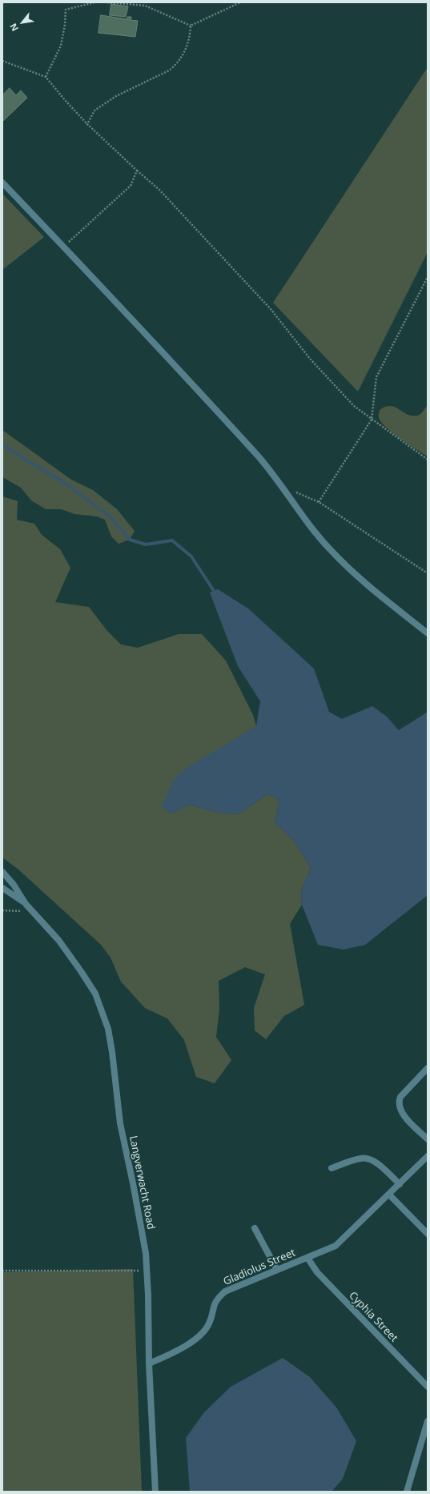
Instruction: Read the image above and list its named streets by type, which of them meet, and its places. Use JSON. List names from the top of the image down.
{
  "streets": {
    "street": ["Langverwacht Road", "Gladiolus Street", "Cyphia Street"]
  },
  "crossings": [
    ["Langverwacht Road", "Gladiolus Street"],
    ["Gladiolus Street", "Cyphia Street"]
  ],
  "north": "bottom left"
}
